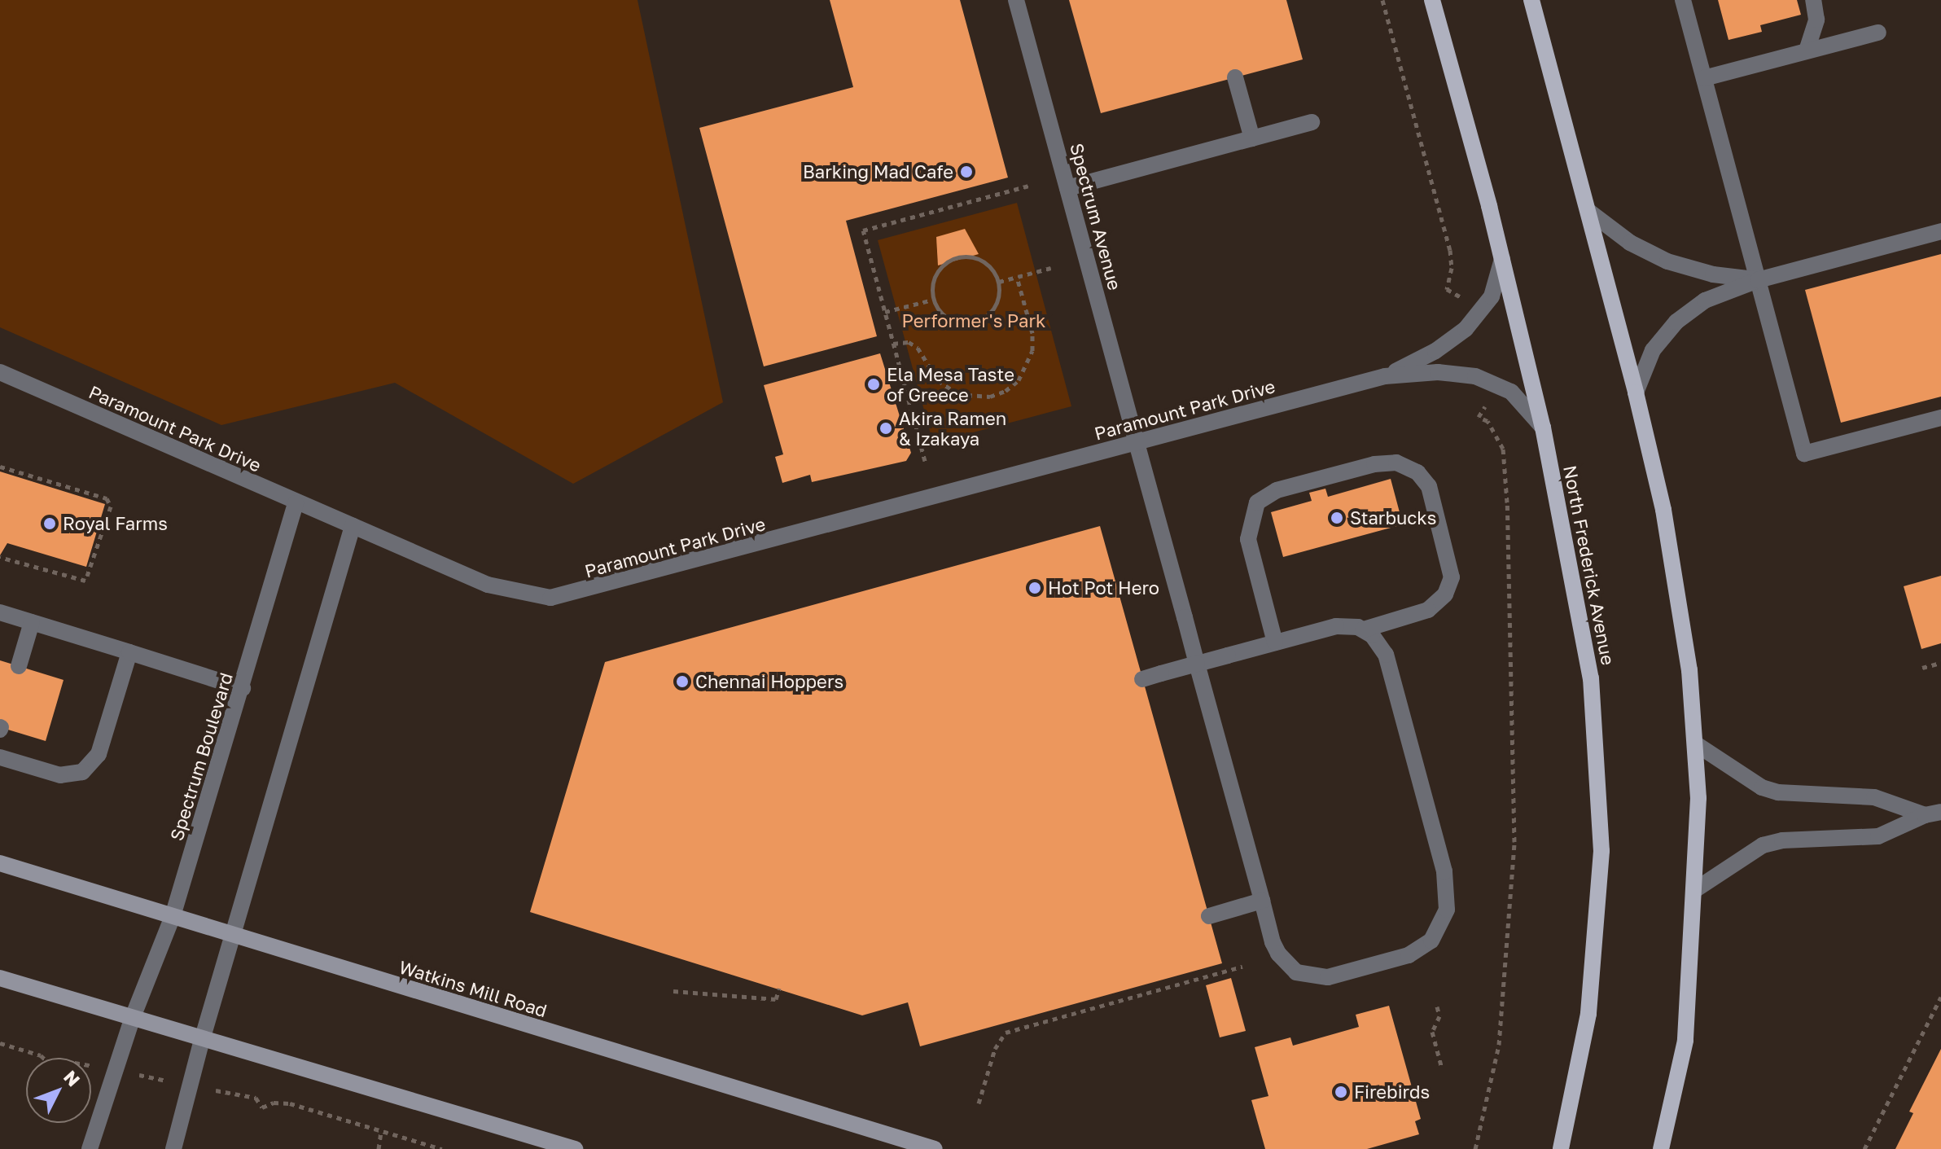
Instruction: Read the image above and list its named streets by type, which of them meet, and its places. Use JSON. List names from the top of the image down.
{
  "streets": {
    "main road": ["North Frederick Avenue", "Watkins Mill Road"],
    "street": ["Spectrum Avenue", "Paramount Park Drive", "Spectrum Boulevard"]
  },
  "crossings": [
    ["Spectrum Avenue", "Paramount Park Drive"],
    ["Paramount Park Drive", "North Frederick Avenue"],
    ["Paramount Park Drive", "Spectrum Boulevard"],
    ["Spectrum Boulevard", "Watkins Mill Road"]
  ],
  "parks": ["Performer's Park"],
  "places": [
    "Barking Mad Cafe",
    "Ela Mesa Taste of Greece",
    "Akira Ramen & Izakaya",
    "Starbucks",
    "Royal Farms",
    "Hot Pot Hero",
    "Chennai Hoppers",
    "Firebirds"
  ],
  "north": "top right"
}
